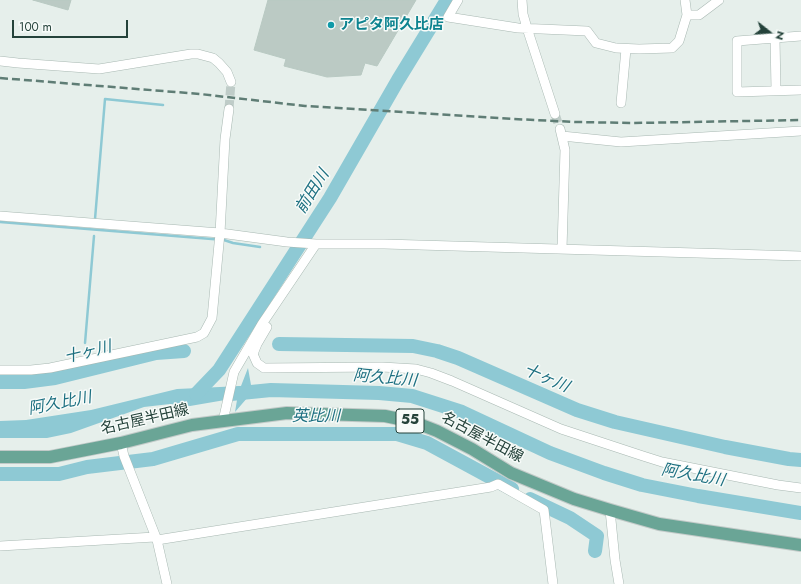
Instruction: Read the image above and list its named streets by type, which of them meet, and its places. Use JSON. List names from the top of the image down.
{
  "streets": {
    "main road": ["名古屋半田線", "55"]
  },
  "water": [
    "前田川",
    "十ヶ川",
    "阿久比川",
    "英比川"
  ],
  "places": ["アピタ阿久比店"],
  "scale_bar": "100 m",
  "north": "right"
}
